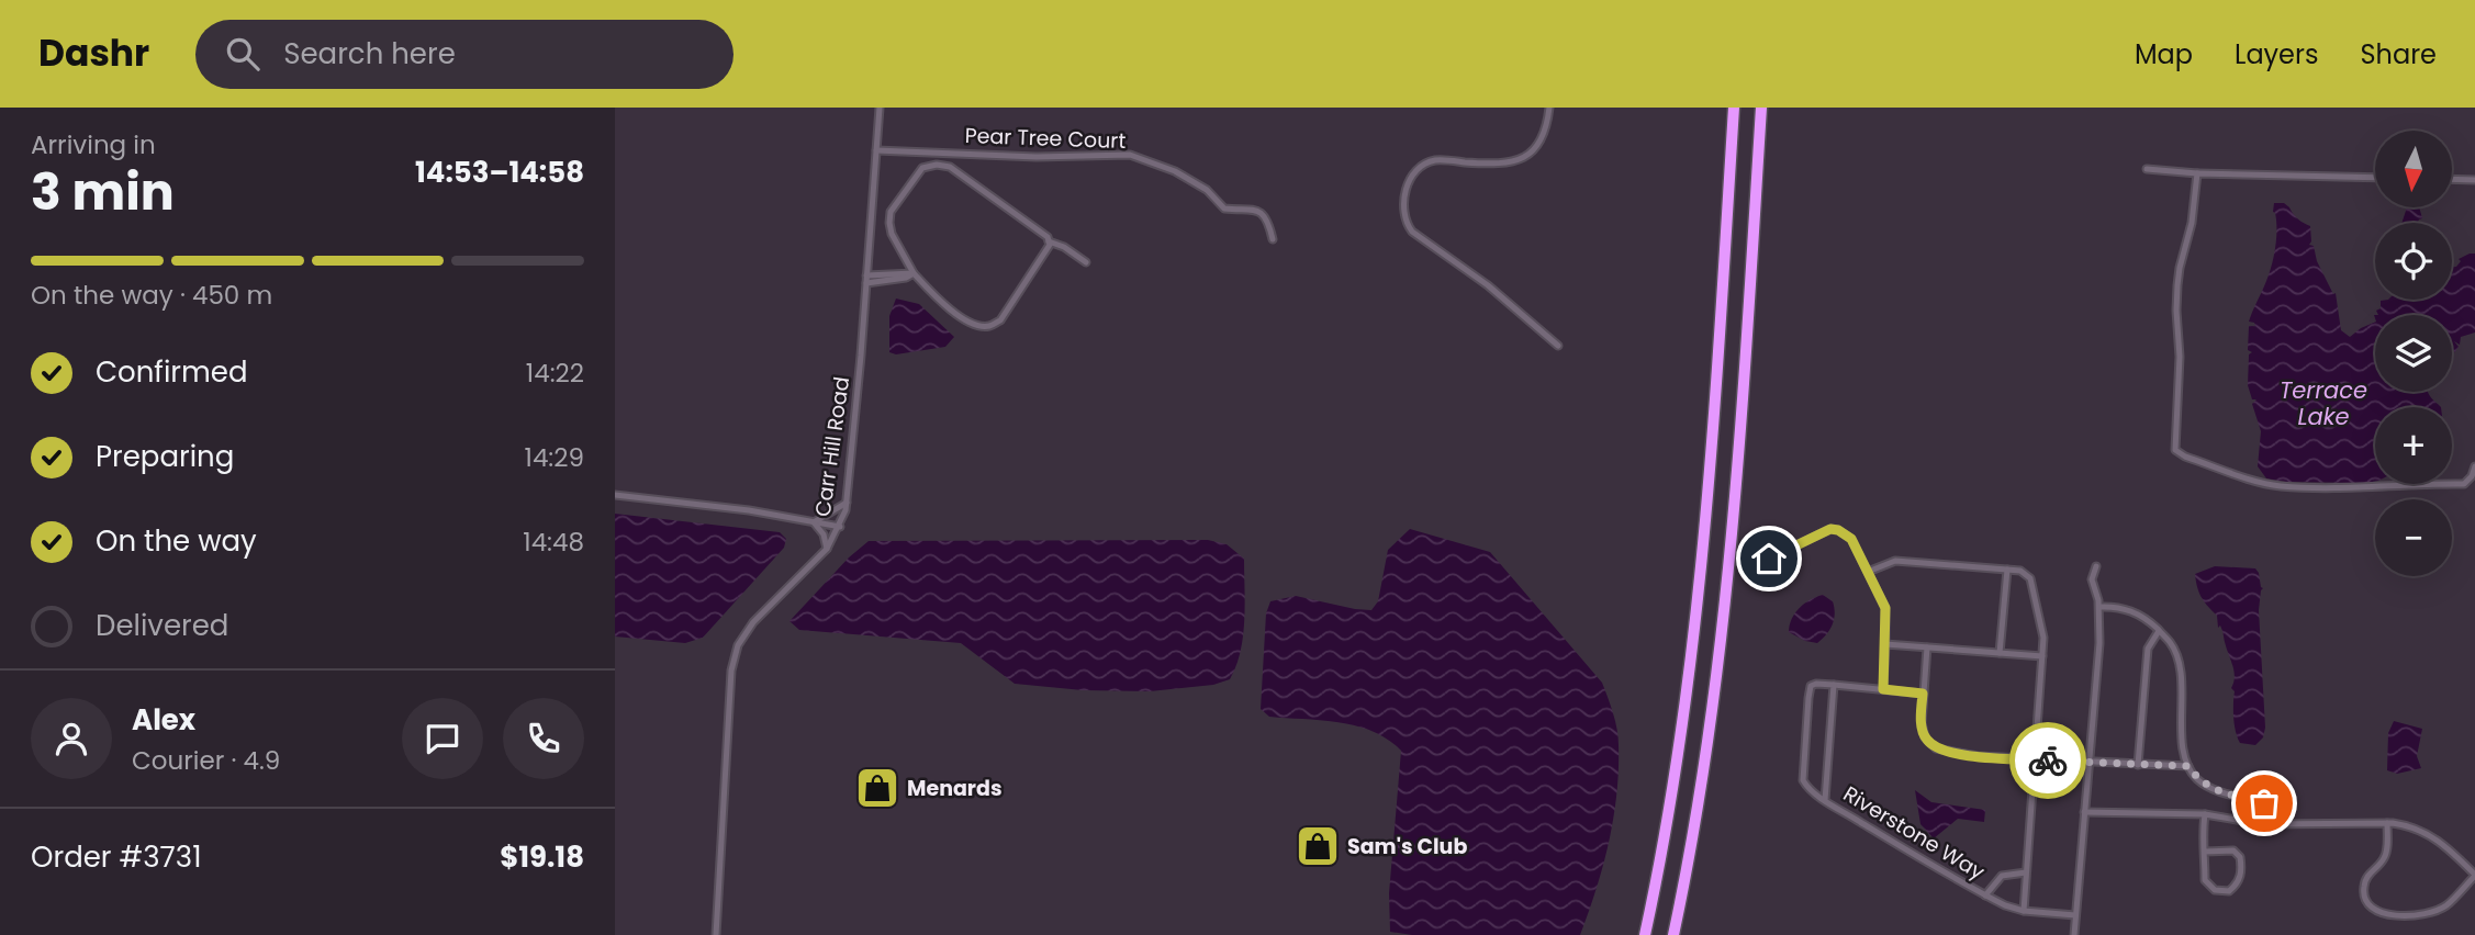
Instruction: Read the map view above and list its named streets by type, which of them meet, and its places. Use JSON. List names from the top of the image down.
{
  "streets": {
    "street": ["Pear Tree Court", "Carr Hill Road", "Riverstone Way"]
  },
  "crossings": [
    ["Pear Tree Court", "Carr Hill Road"]
  ],
  "water": ["Terrace Lake"],
  "places": {
    "shop": ["Menards", "Sam's Club"]
  },
  "north": "bottom",
  "page": {
    "header": "Dashr",
    "search": "Search here",
    "nav": ["Map", "Layers", "Share"],
    "heading": ["3 min", "Arriving in", "14:53–14:58"],
    "panel": [
      "Alex",
      "Courier · 4.9",
      "Order #3731",
      "$19.18"
    ],
    "map_buttons": ["+", "−"],
    "bar": "On the way · 450 m",
    "list": [
      ["Confirmed", "14:22"],
      ["Preparing", "14:29"],
      ["On the way", "14:48"],
      "Delivered"
    ]
  }
}
